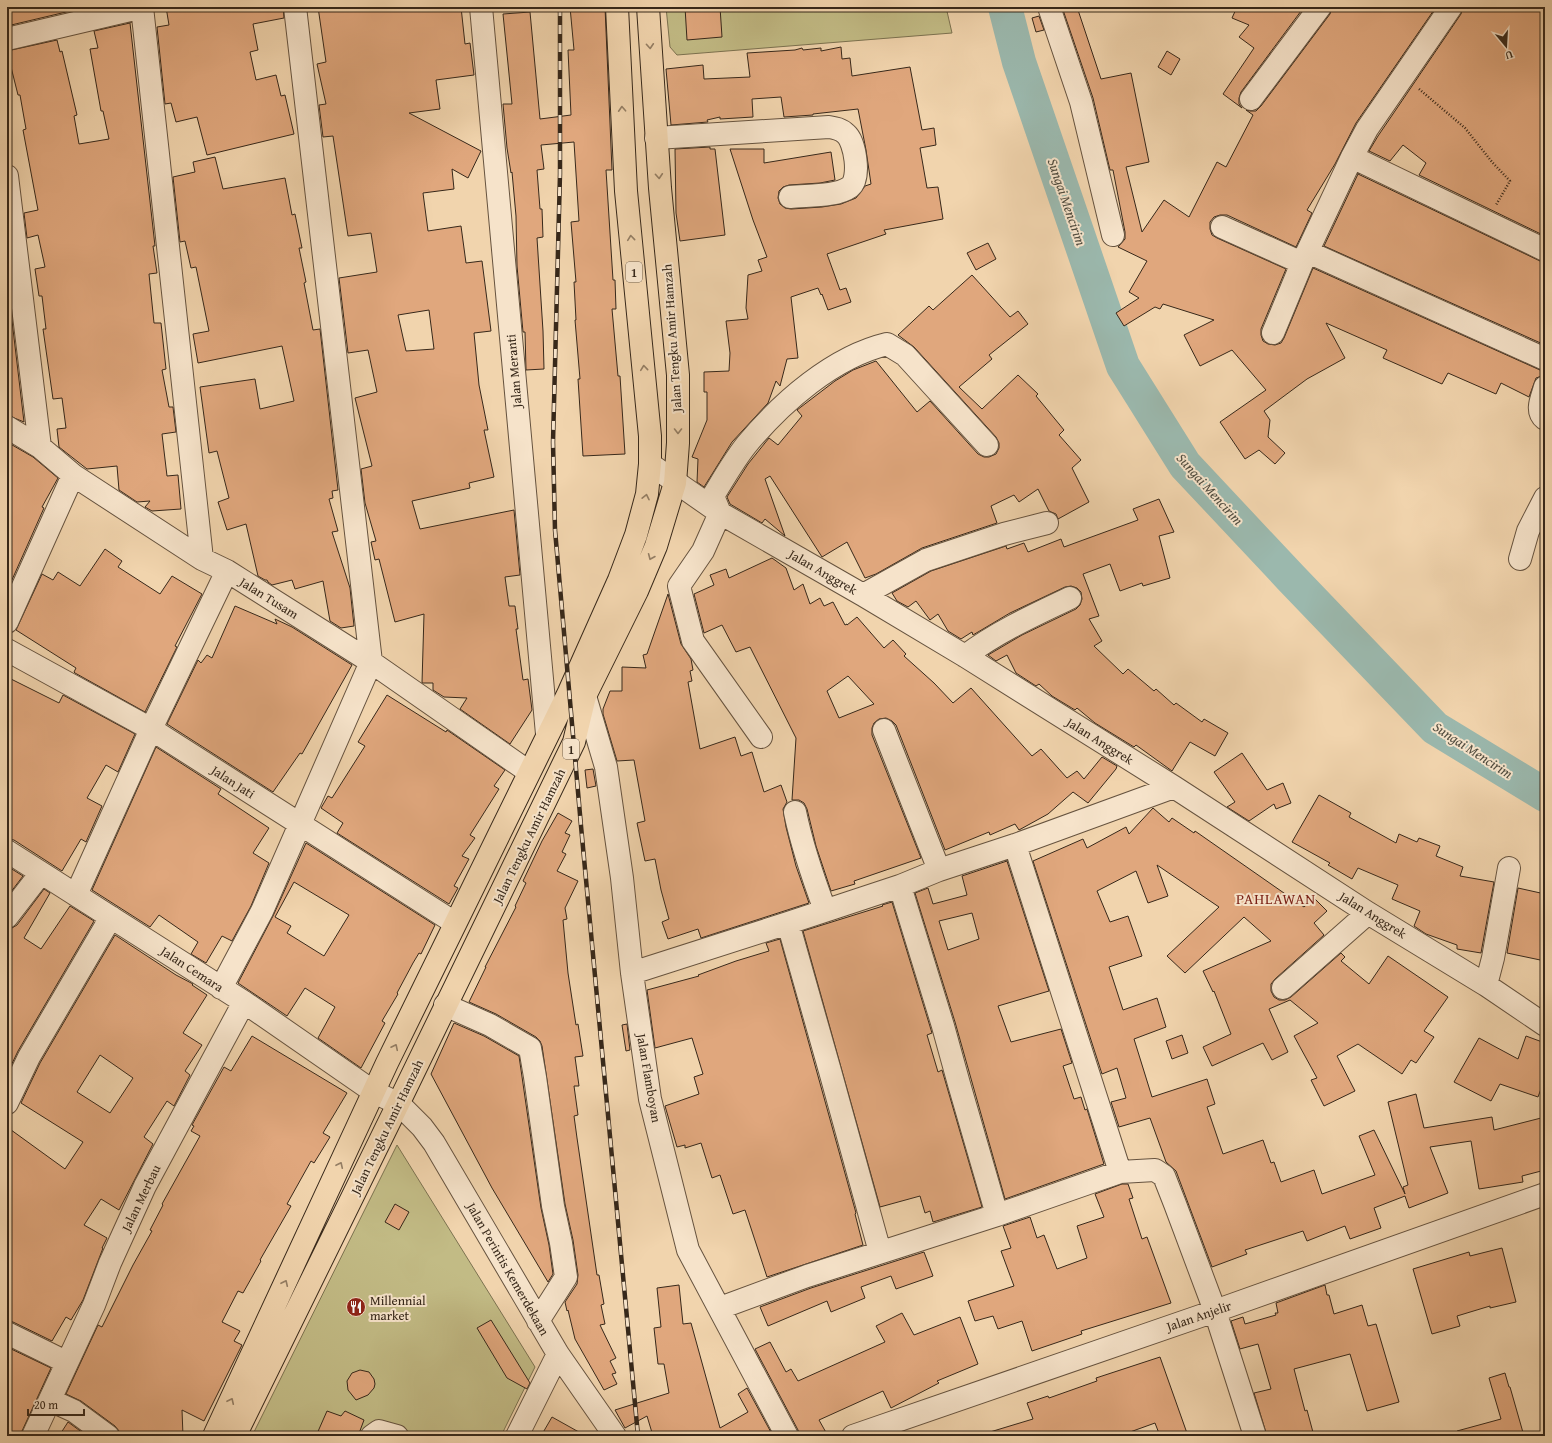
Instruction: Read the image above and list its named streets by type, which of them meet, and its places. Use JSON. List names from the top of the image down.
{
  "streets": {
    "main road": ["1", "Jalan Tengku Amir Hamzah"],
    "street": [
      "Jalan Meranti",
      "Jalan Anggrek",
      "Jalan Tusam",
      "Jalan Jati",
      "Jalan Cemara",
      "Jalan Flamboyan",
      "Jalan Merbau",
      "Jalan Perintis Kemerdekaan",
      "Jalan Anjelir"
    ]
  },
  "crossings": [
    ["Jalan Tengku Amir Hamzah", "Jalan Meranti"],
    ["Jalan Tengku Amir Hamzah", "Jalan Anggrek"],
    ["Jalan Tengku Amir Hamzah", "Jalan Tusam"],
    ["Jalan Tengku Amir Hamzah", "Jalan Jati"],
    ["Jalan Tengku Amir Hamzah", "Jalan Cemara"],
    ["Jalan Tengku Amir Hamzah", "Jalan Flamboyan"],
    ["Jalan Tengku Amir Hamzah", "Jalan Perintis Kemerdekaan"],
    ["Jalan Cemara", "Jalan Merbau"],
    ["Jalan Cemara", "Jalan Perintis Kemerdekaan"]
  ],
  "districts": ["PAHLAWAN"],
  "water": ["Sungai Mencirim"],
  "places": {
    "restaurant": ["Millennial market"]
  },
  "scale_bar": "20 m",
  "north": "bottom"
}
